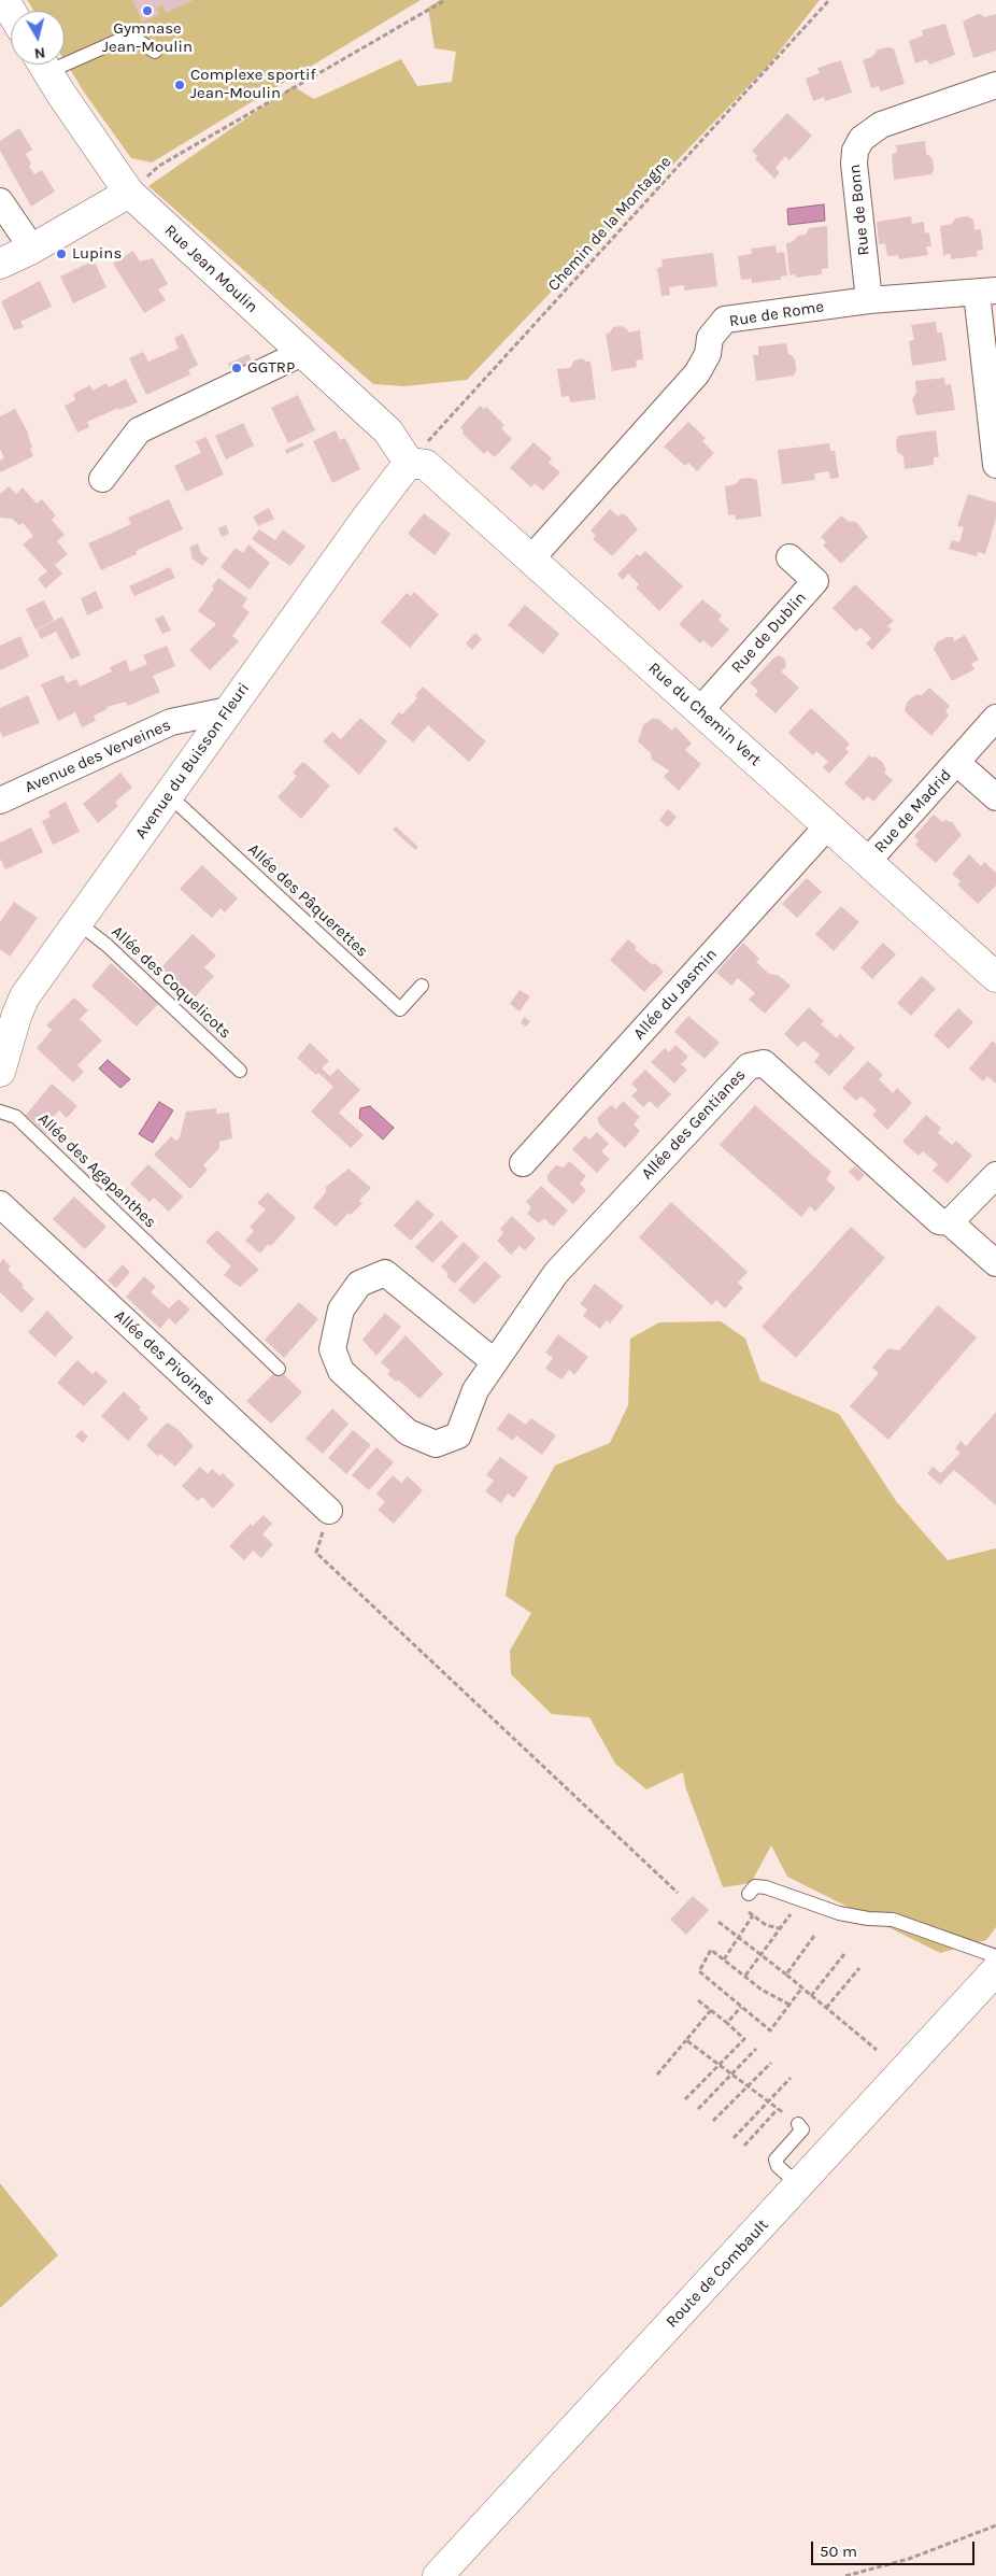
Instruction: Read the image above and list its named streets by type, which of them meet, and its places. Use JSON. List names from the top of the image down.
{
  "streets": {
    "street": [
      "Rue de Bonn",
      "Rue Jean Moulin",
      "Rue de Rome",
      "Rue de Dublin",
      "Rue du Chemin Vert",
      "Avenue des Verveines",
      "Avenue du Buisson Fleuri",
      "Rue de Madrid",
      "Allée du Jasmin",
      "Allée des Gentianes",
      "Allée des Pivoines",
      "Route de Combault"
    ],
    "lane": ["Allée des Pâquerettes", "Allée des Coquelicots", "Allée des Agapanthes"],
    "path": ["Chemin de la Montagne"]
  },
  "crossings": [
    ["Rue de Bonn", "Rue de Rome"],
    ["Chemin de la Montagne", "Rue Jean Moulin"],
    ["Chemin de la Montagne", "Rue du Chemin Vert"],
    ["Chemin de la Montagne", "Avenue du Buisson Fleuri"],
    ["Rue Jean Moulin", "Rue du Chemin Vert"],
    ["Rue Jean Moulin", "Avenue du Buisson Fleuri"],
    ["Rue de Rome", "Rue du Chemin Vert"],
    ["Rue de Dublin", "Rue du Chemin Vert"],
    ["Rue du Chemin Vert", "Avenue du Buisson Fleuri"],
    ["Rue du Chemin Vert", "Rue de Madrid"],
    ["Rue du Chemin Vert", "Allée du Jasmin"],
    ["Avenue des Verveines", "Avenue du Buisson Fleuri"],
    ["Avenue du Buisson Fleuri", "Allée des Pâquerettes"],
    ["Avenue du Buisson Fleuri", "Allée des Coquelicots"]
  ],
  "places": [
    "Gymnase Jean-Moulin",
    "Complexe sportif Jean-Moulin",
    "Lupins",
    "GGTRP"
  ],
  "scale_bar": "50 m",
  "north": "bottom"
}
